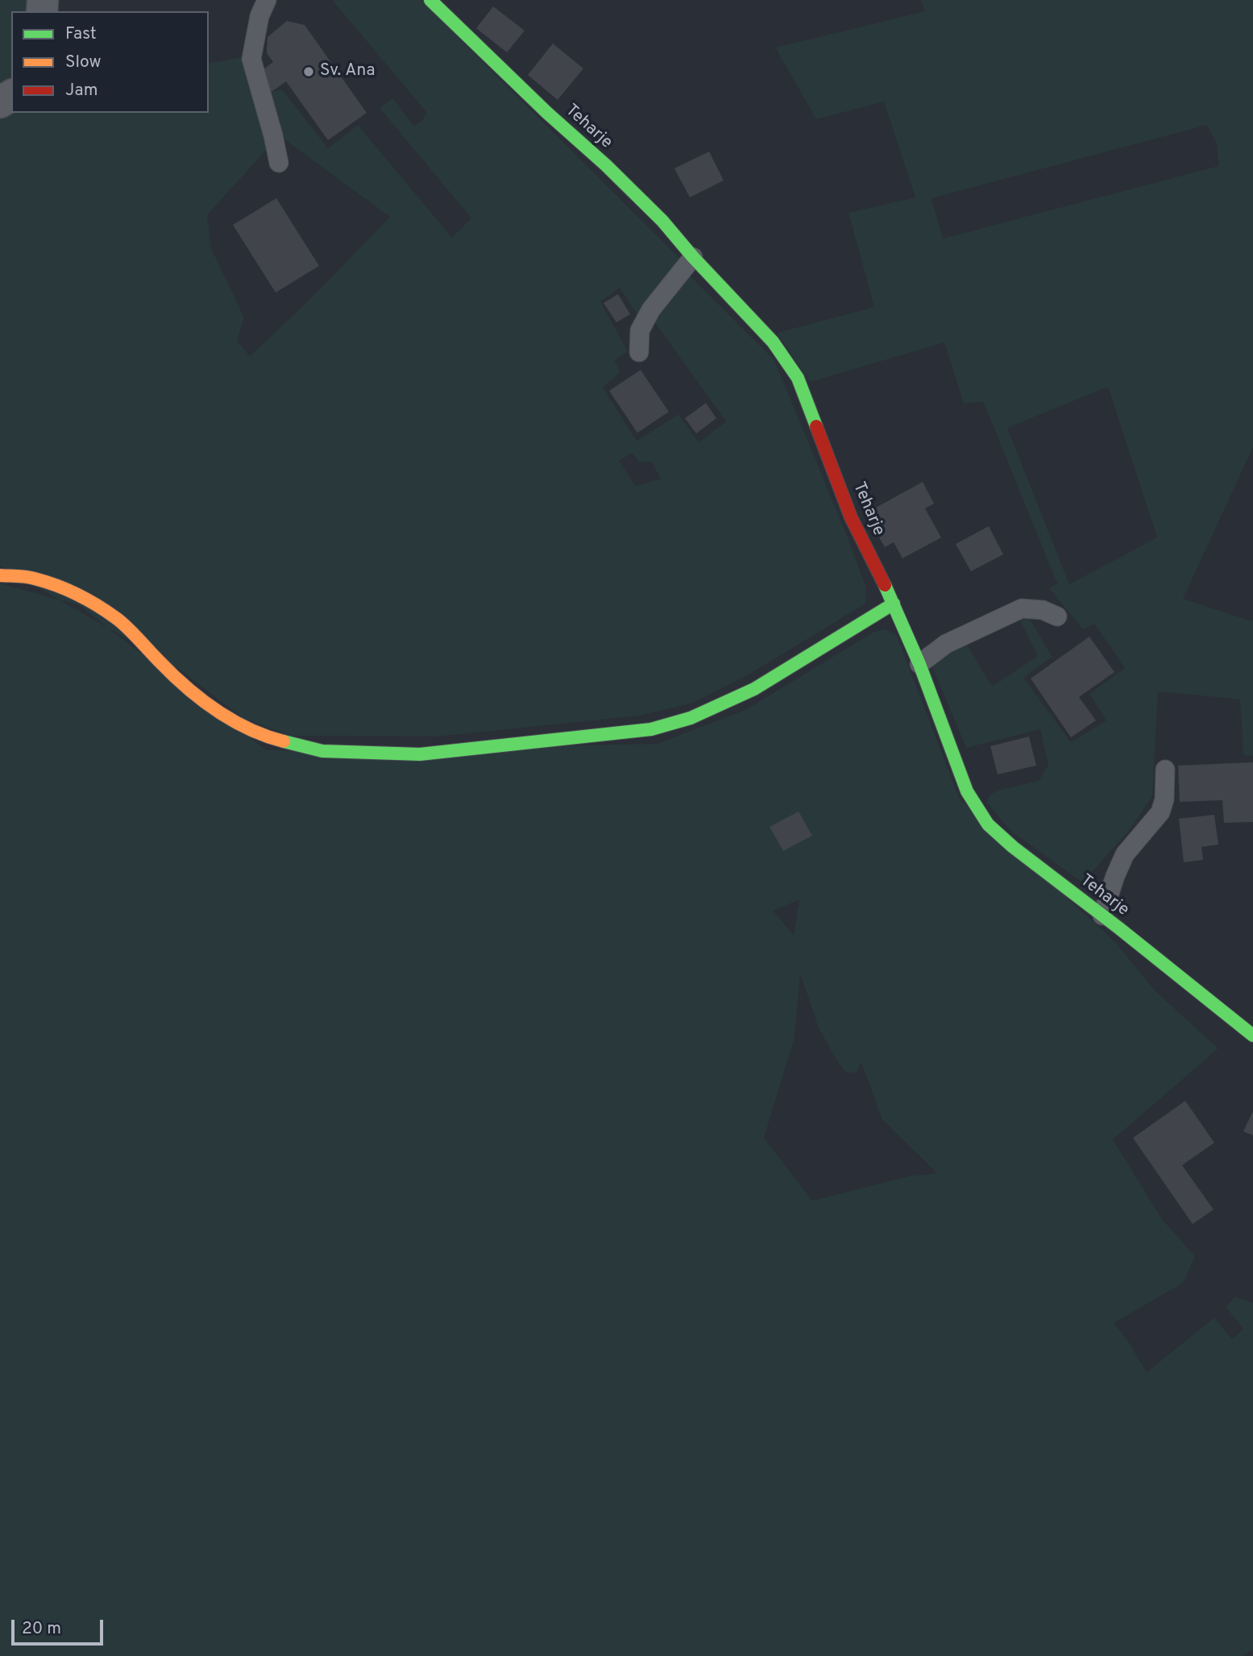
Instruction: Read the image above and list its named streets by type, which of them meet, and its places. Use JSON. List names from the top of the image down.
{
  "streets": {
    "street": ["Teharje"]
  },
  "places": ["Sv. Ana"],
  "legend": ["Fast", "Slow", "Jam"],
  "scale_bar": "20 m"
}
